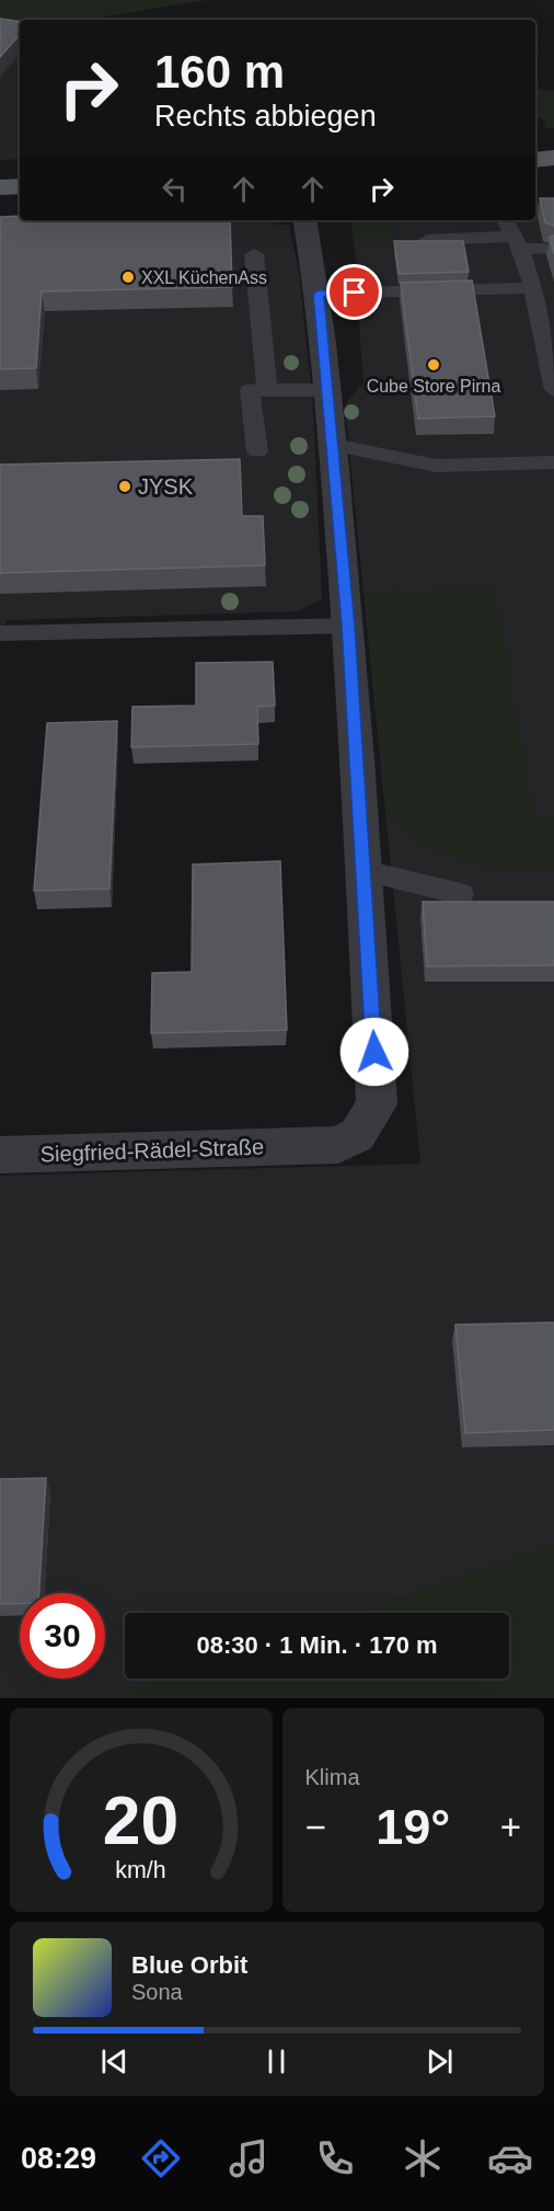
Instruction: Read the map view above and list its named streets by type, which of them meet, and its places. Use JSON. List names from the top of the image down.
{
  "streets": {
    "street": ["Siegfried-Rädel-Straße"]
  },
  "places": ["XXL KüchenAss", "Cube Store Pirna", "JYSK"],
  "page": {
    "turn": ["160 m", "Rechts abbiegen"],
    "limit": "30",
    "trip": "08:30 · 1 Min. · 170 m",
    "tile": "Klima",
    "heat": ["−", "19°", "+"],
    "song": ["Blue Orbit", "Sona"],
    "tabs": "08:29",
    "gauge": ["20", "km/h"]
  }
}
